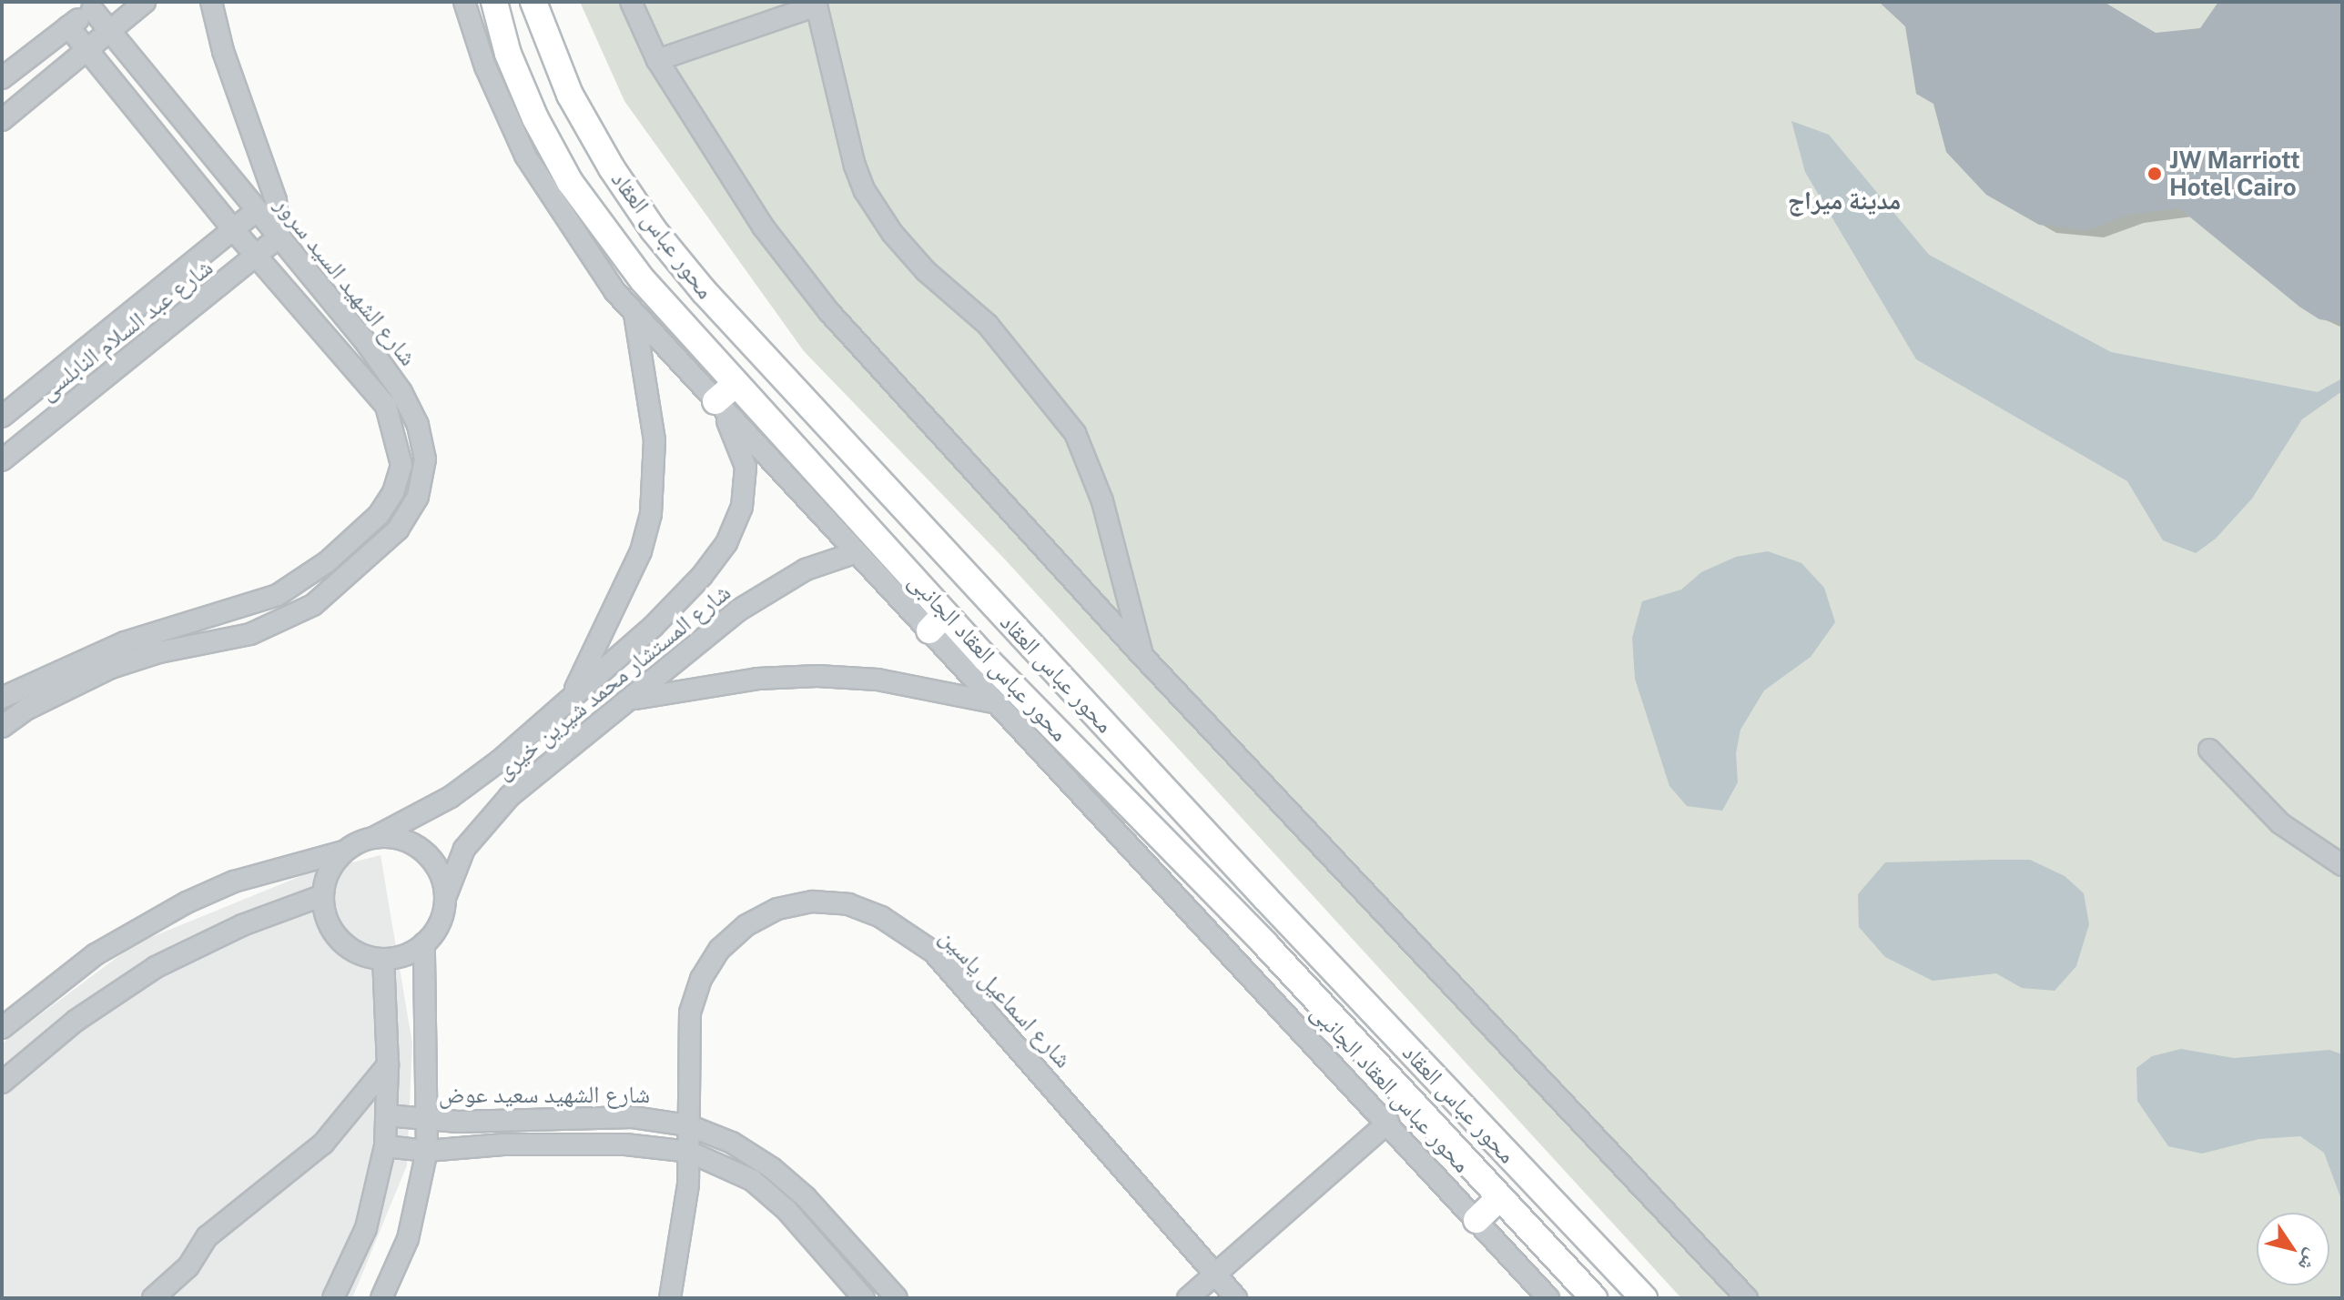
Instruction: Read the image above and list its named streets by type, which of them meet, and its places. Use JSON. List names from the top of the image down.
{
  "streets": {
    "main road": ["محور عباس العقاد"],
    "street": [
      "شارع الشهيد السيد سرور",
      "شارع عبد السلام النابلسى",
      "محور عباس العقاد الجانبى",
      "شارع المستشار محمد شيرين خيرى",
      "شارع اسماعيل ياسين",
      "شارع الشهيد سعيد عوض"
    ]
  },
  "crossings": [
    ["محور عباس العقاد", "محور عباس العقاد الجانبى"],
    ["شارع الشهيد السيد سرور", "شارع عبد السلام النابلسى"],
    ["محور عباس العقاد الجانبى", "شارع المستشار محمد شيرين خيرى"],
    ["شارع اسماعيل ياسين", "شارع الشهيد سعيد عوض"]
  ],
  "districts": ["مدينة ميراج"],
  "places": ["JW Marriott Hotel Cairo"],
  "north": "bottom right"
}
